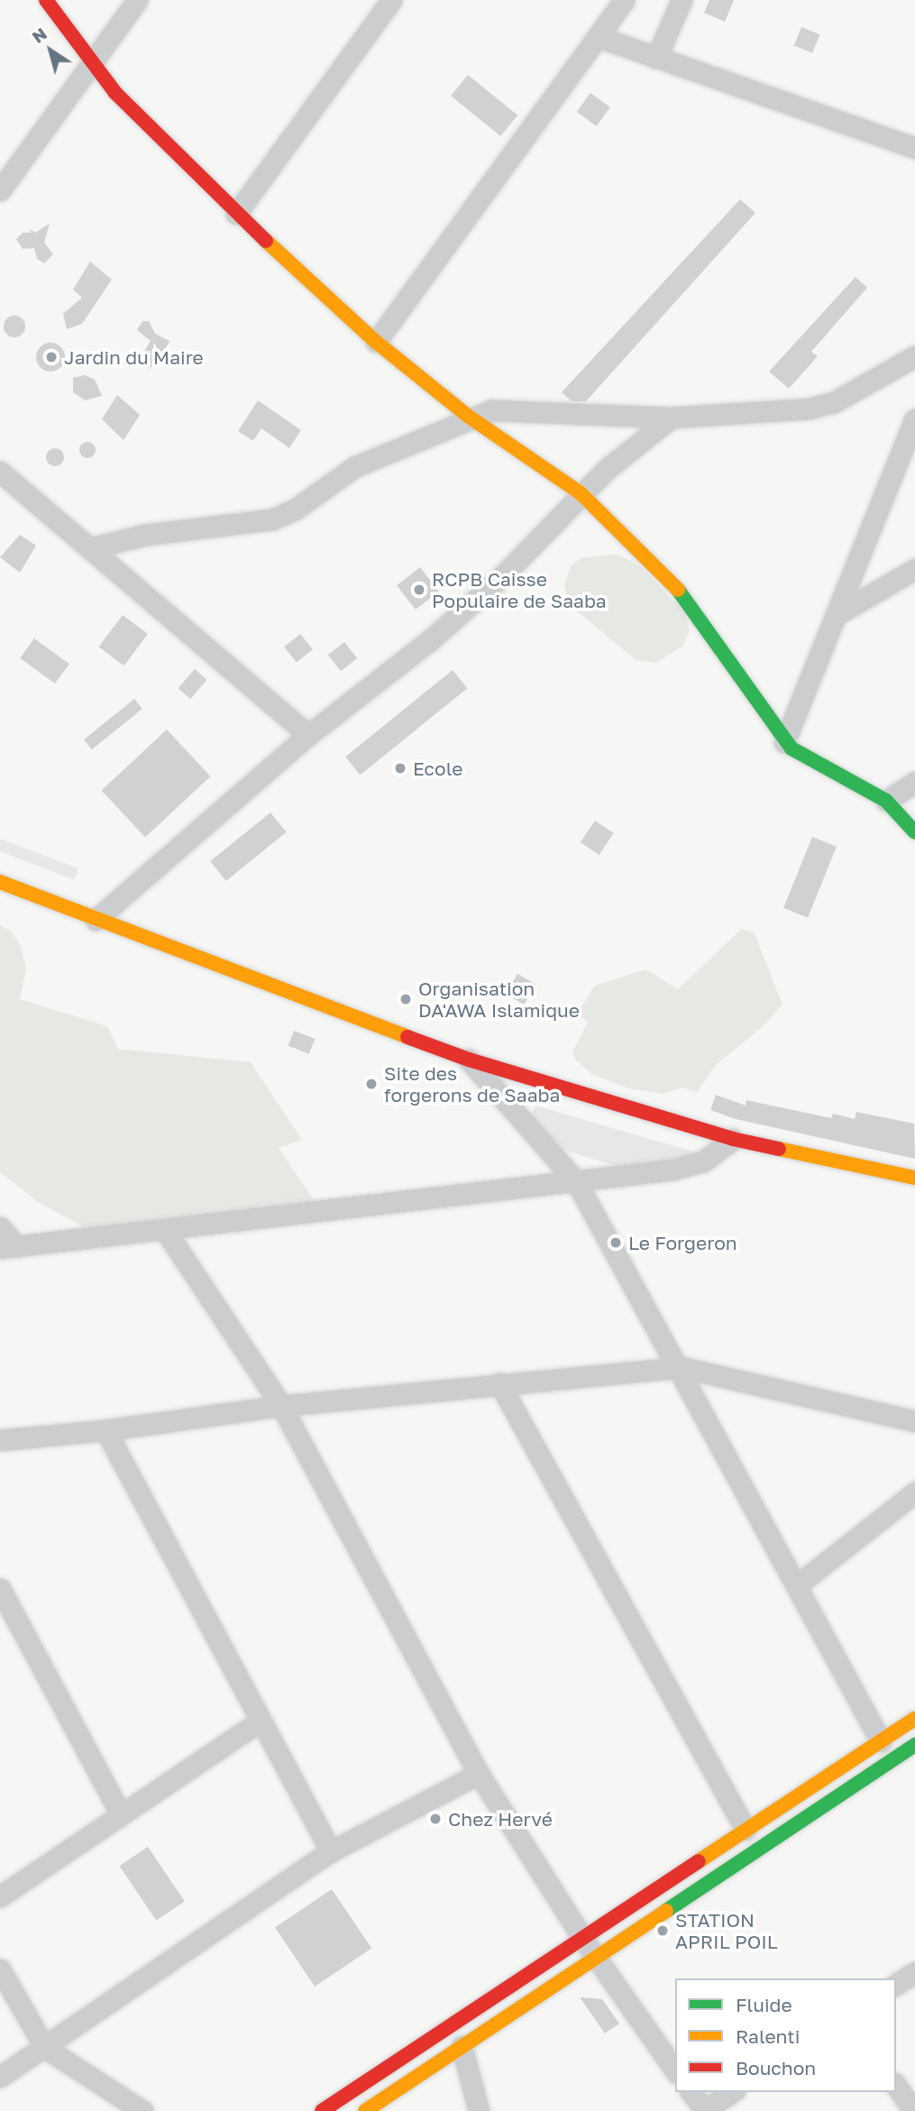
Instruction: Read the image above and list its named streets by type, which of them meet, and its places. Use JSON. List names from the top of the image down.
{
  "places": [
    "Jardin du Maire",
    "RCPB Caisse Populaire de Saaba",
    "Ecole",
    "Organisation DA'AWA Islamique",
    "Site des forgerons de Saaba",
    "Le Forgeron",
    "Chez Hervé",
    "STATION APRIL POIL"
  ],
  "legend": ["Fluide", "Ralenti", "Bouchon"],
  "north": "top left"
}
